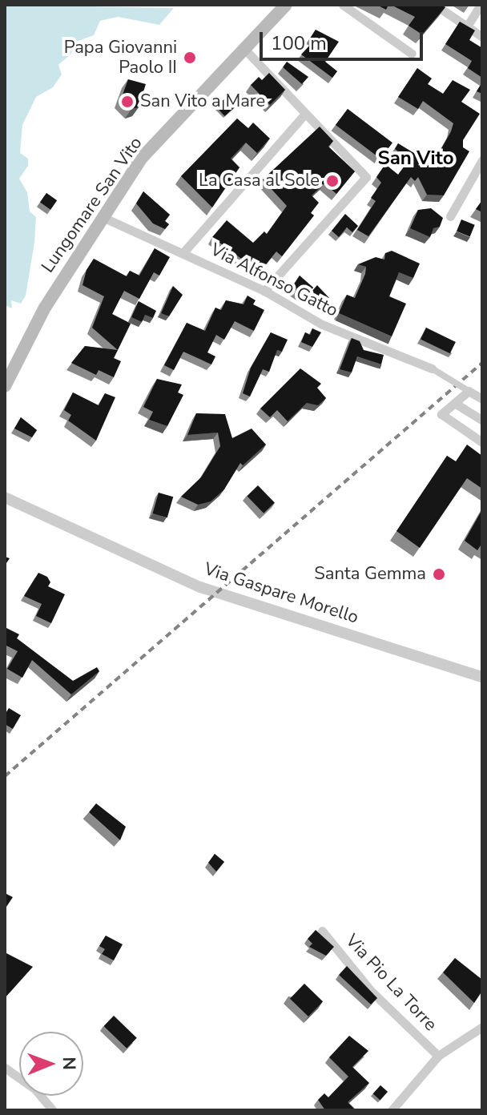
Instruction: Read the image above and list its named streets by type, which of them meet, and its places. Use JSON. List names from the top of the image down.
{
  "streets": {
    "main road": ["Lungomare San Vito"],
    "street": ["Via Alfonso Gatto", "Via Gaspare Morello", "Via Pio La Torre"]
  },
  "crossings": [
    ["Lungomare San Vito", "Via Alfonso Gatto"]
  ],
  "districts": ["San Vito"],
  "places": [
    "Papa Giovanni Paolo II",
    "San Vito a Mare",
    "La Casa al Sole",
    "Santa Gemma"
  ],
  "scale_bar": "100 m",
  "north": "right"
}
